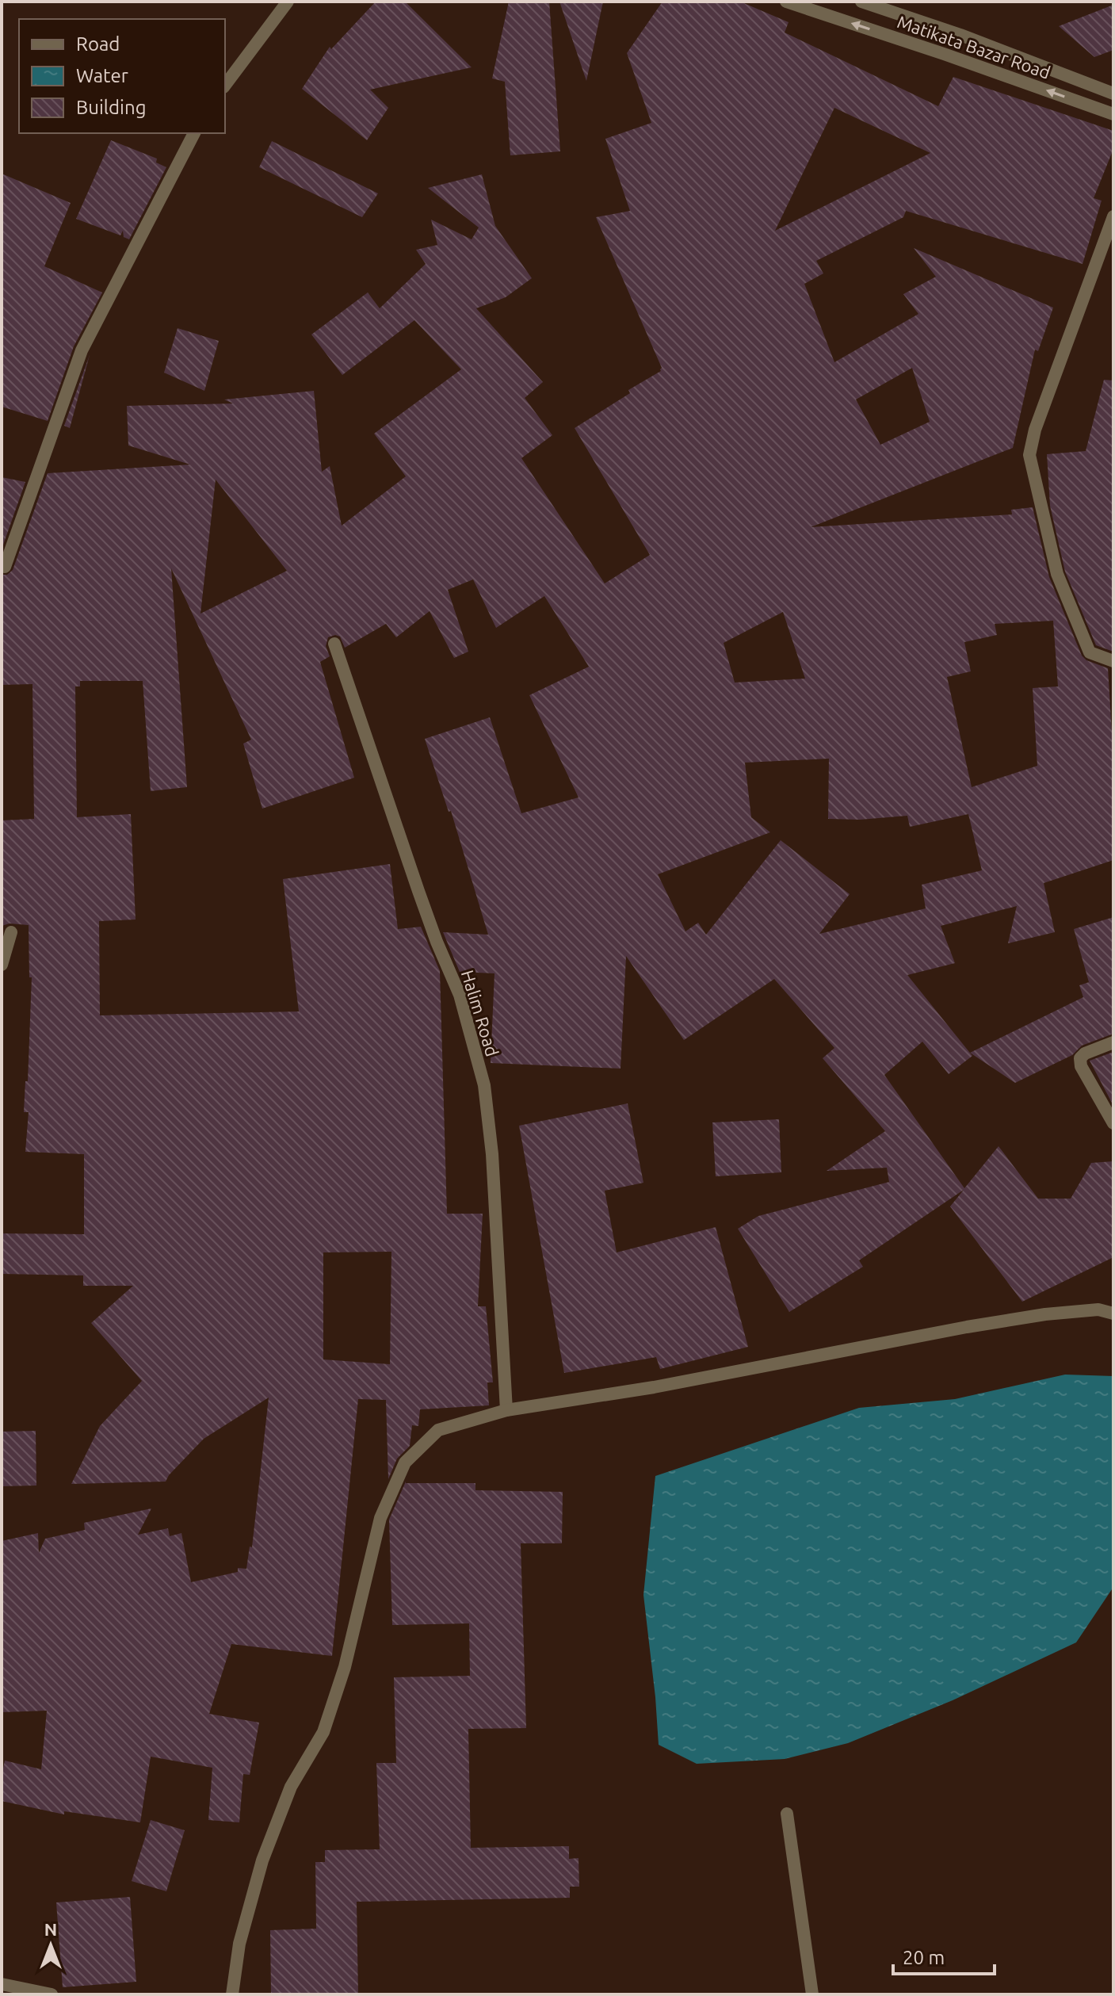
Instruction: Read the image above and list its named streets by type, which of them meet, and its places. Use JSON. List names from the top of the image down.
{
  "streets": {
    "street": ["Matikata Bazar Road", "Halim Road"]
  },
  "legend": ["Road", "Water", "Building"],
  "scale_bar": "20 m",
  "north": "top"
}
